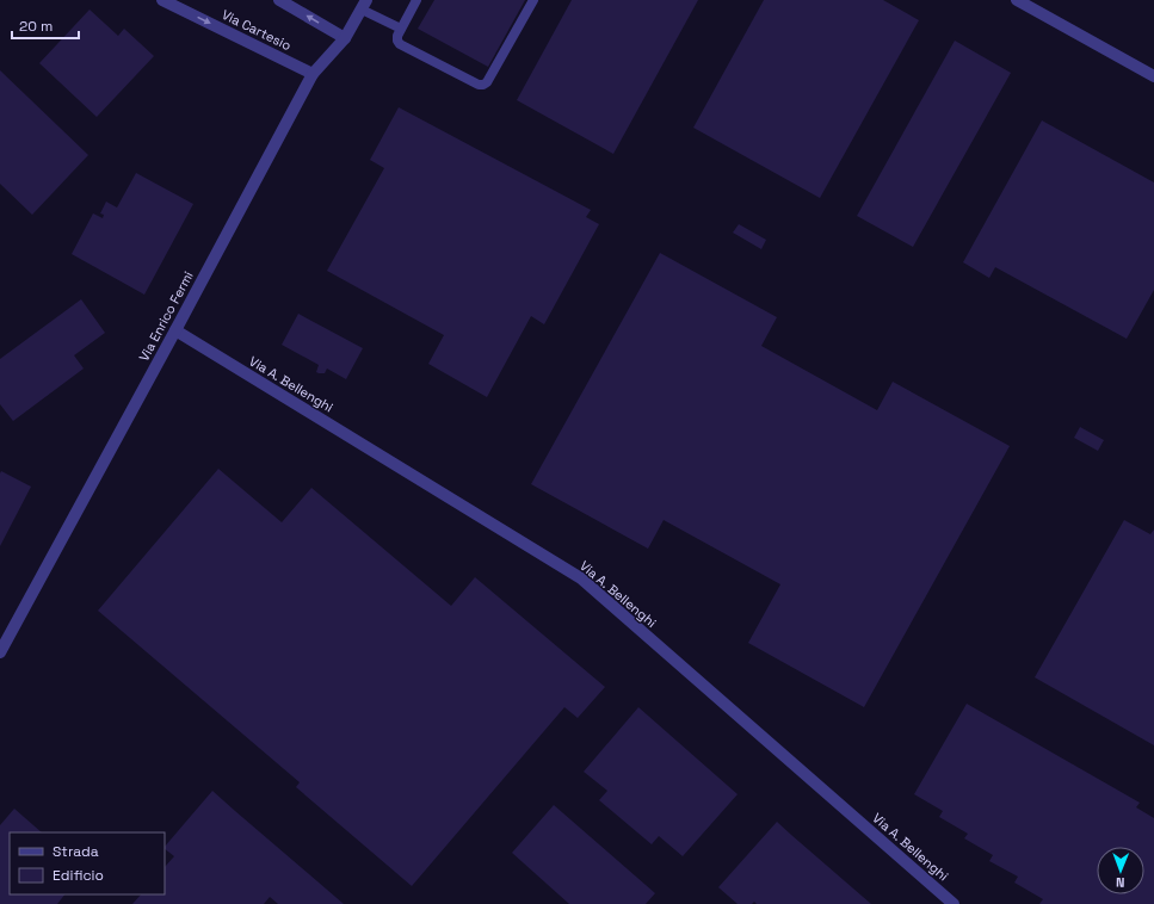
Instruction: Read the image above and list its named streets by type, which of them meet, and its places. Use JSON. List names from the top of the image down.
{
  "streets": {
    "street": ["Via Cartesio", "Via Enrico Fermi", "Via A. Bellenghi"]
  },
  "crossings": [
    ["Via Cartesio", "Via Enrico Fermi"],
    ["Via Enrico Fermi", "Via A. Bellenghi"]
  ],
  "legend": ["Strada", "Edificio"],
  "scale_bar": "20 m",
  "north": "bottom"
}
